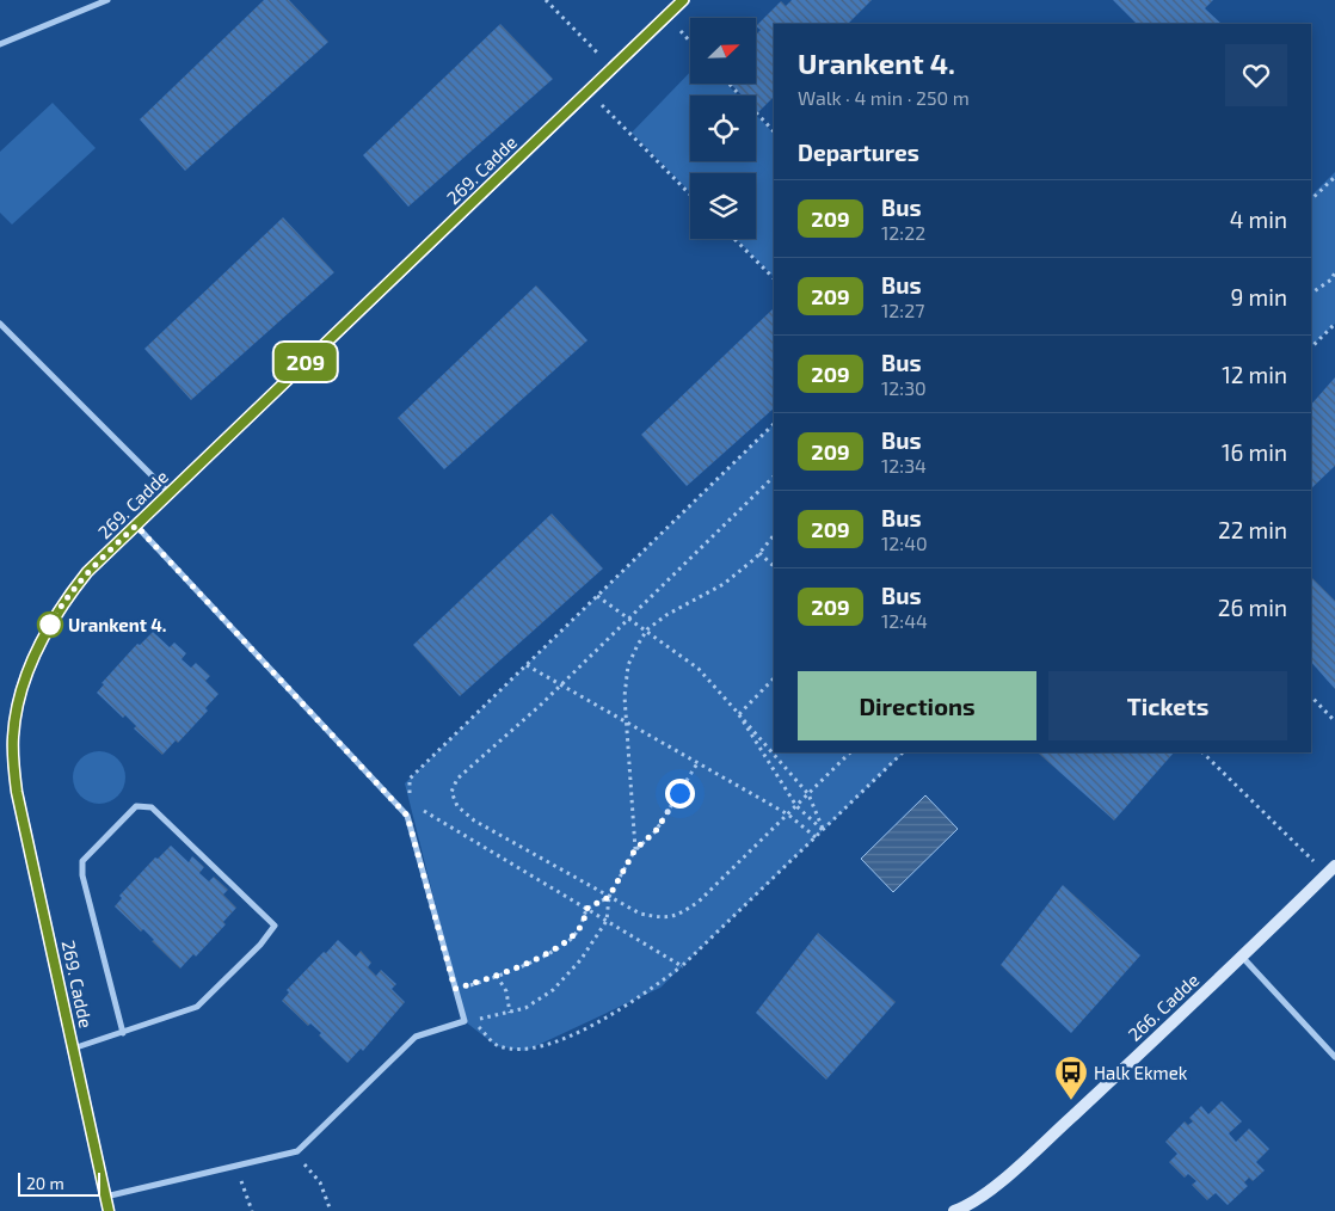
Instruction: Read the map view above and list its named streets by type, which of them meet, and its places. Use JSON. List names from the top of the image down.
{
  "streets": {
    "street": ["269. Cadde", "266. Cadde"]
  },
  "places": {
    "other": ["Urankent 4."],
    "bus stop": ["Halk Ekmek"]
  },
  "lines": ["bus line 209"],
  "scale_bar": "20 m",
  "north": "top right",
  "page": {
    "on_map": "209",
    "heading": [
      ["Urankent 4.", "Walk · 4 min · 250 m"],
      "Departures"
    ],
    "list": [
      {
        "mark": "209",
        "name": "Bus",
        "note": "12:22",
        "value": "4 min"
      },
      {
        "mark": "209",
        "name": "Bus",
        "note": "12:27",
        "value": "9 min"
      },
      {
        "mark": "209",
        "name": "Bus",
        "note": "12:30",
        "value": "12 min"
      },
      {
        "mark": "209",
        "name": "Bus",
        "note": "12:34",
        "value": "16 min"
      },
      {
        "mark": "209",
        "name": "Bus",
        "note": "12:40",
        "value": "22 min"
      },
      {
        "mark": "209",
        "name": "Bus",
        "note": "12:44",
        "value": "26 min"
      }
    ],
    "buttons": ["Directions", "Tickets"],
    "scale": "20 m"
  }
}
